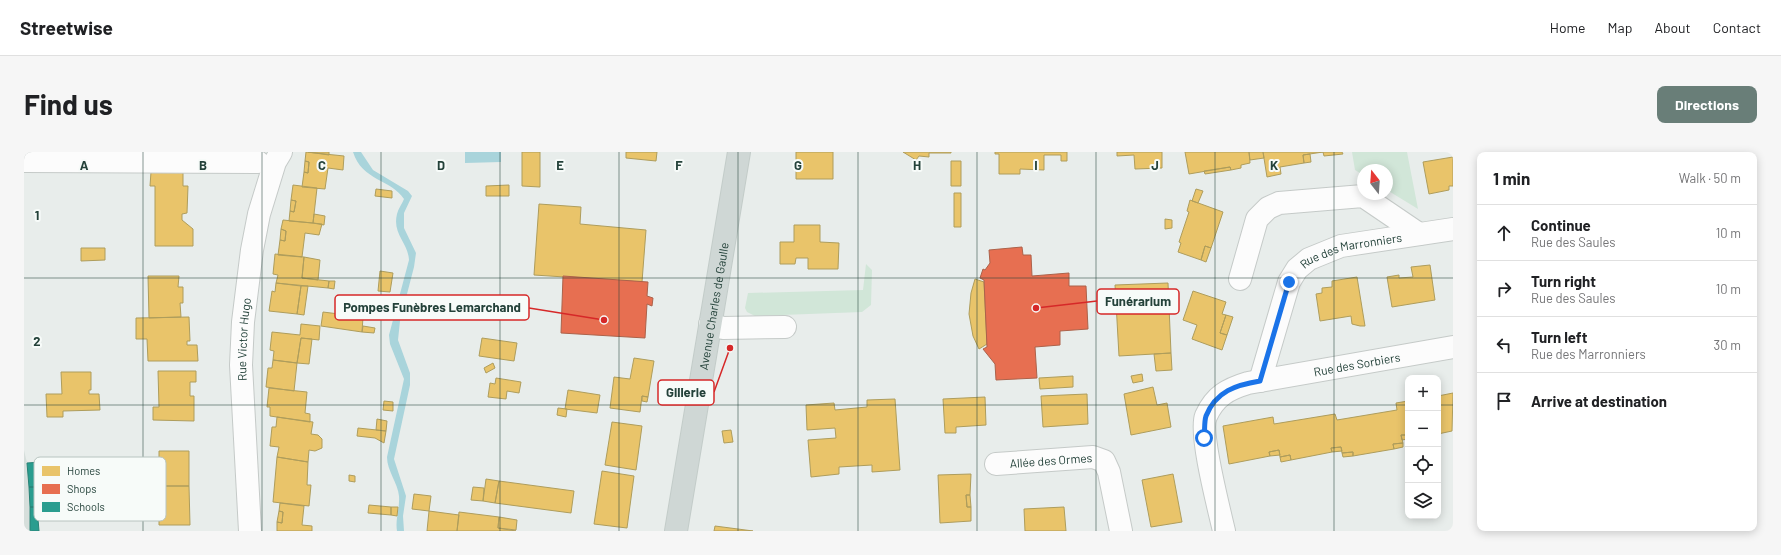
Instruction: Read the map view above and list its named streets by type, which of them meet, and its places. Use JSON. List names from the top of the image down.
{
  "streets": {
    "main road": ["Avenue Charles de Gaulle"],
    "street": [
      "Rue des Marronniers",
      "Rue Victor Hugo",
      "Rue des Sorbiers",
      "Allée des Ormes"
    ]
  },
  "crossings": [
    ["Rue des Marronniers", "Rue des Sorbiers"]
  ],
  "places": ["Funérarium", "Pompes Funèbres Lemarchand", "Gillerie"],
  "legend": ["Homes", "Shops", "Schools"],
  "north": "top",
  "page": {
    "header": "Streetwise",
    "nav": [
      "Home",
      "Map",
      "About",
      "Contact"
    ],
    "buttons": "Directions",
    "title": "Find us",
    "heading": ["1 min", "Walk · 50 m"],
    "list": [
      ["Continue", "Rue des Saules", "10 m"],
      ["Turn right", "Rue des Saules", "10 m"],
      ["Turn left", "Rue des Marronniers", "30 m"],
      "Arrive at destination"
    ],
    "map_buttons": ["+", "−"]
  },
  "grid": {
    "columns": [
      "A",
      "B",
      "C",
      "D",
      "E",
      "F",
      "G",
      "H",
      "I",
      "J",
      "K"
    ],
    "rows": ["1", "2"]
  }
}
